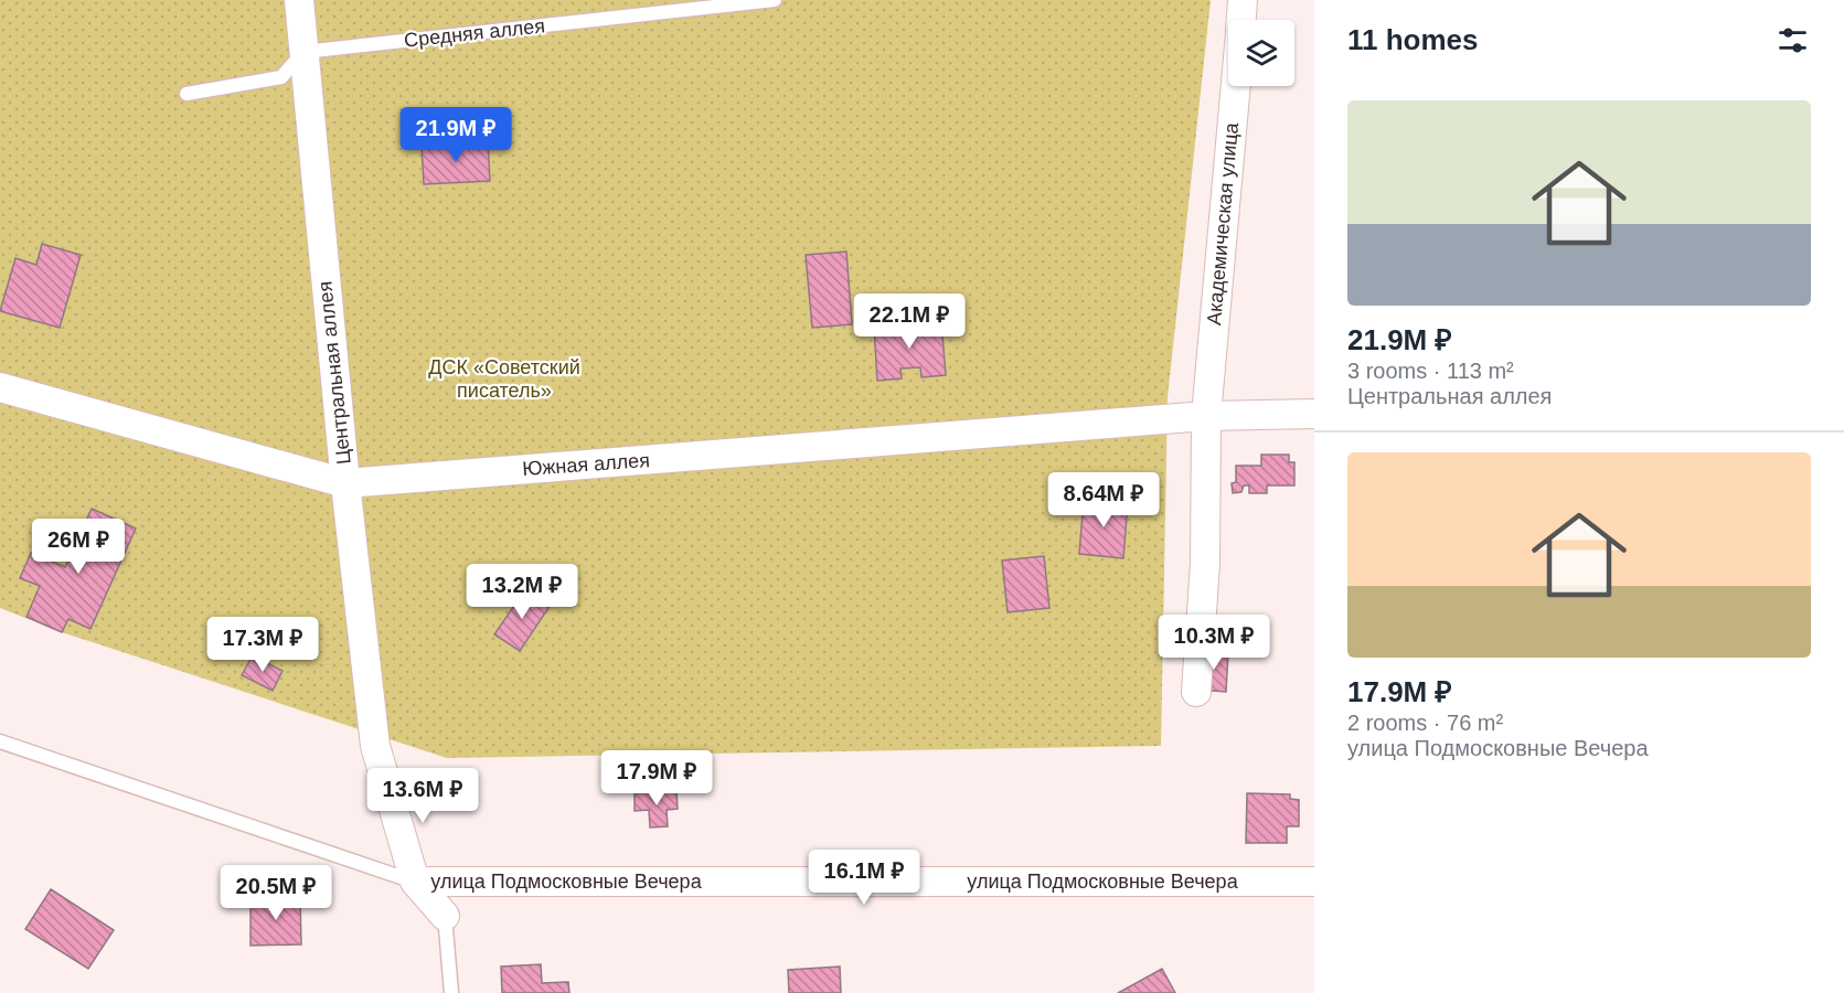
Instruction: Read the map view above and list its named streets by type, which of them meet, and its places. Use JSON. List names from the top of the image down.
{
  "streets": {
    "street": [
      "Академическая улица",
      "Центральная аллея",
      "Южная аллея",
      "улица Подмосковные Вечера"
    ],
    "lane": ["Средняя аллея"]
  },
  "crossings": [
    ["Средняя аллея", "Центральная аллея"],
    ["Академическая улица", "Южная аллея"],
    ["Центральная аллея", "Южная аллея"],
    ["Центральная аллея", "улица Подмосковные Вечера"]
  ],
  "parks": ["ДСК «Советский писатель»"],
  "page": {
    "heading": "11 homes",
    "list": [
      {
        "name": "21.9M ₽",
        "note": "3 rooms · 113 m² · Центральная аллея"
      },
      {
        "name": "17.9M ₽",
        "note": "2 rooms · 76 m² · улица Подмосковные Вечера"
      }
    ],
    "price": [
      "21.9M ₽",
      "22.1M ₽",
      "8.64M ₽",
      "26M ₽",
      "13.2M ₽",
      "10.3M ₽",
      "17.3M ₽",
      "17.9M ₽",
      "13.6M ₽",
      "16.1M ₽",
      "20.5M ₽"
    ]
  }
}
